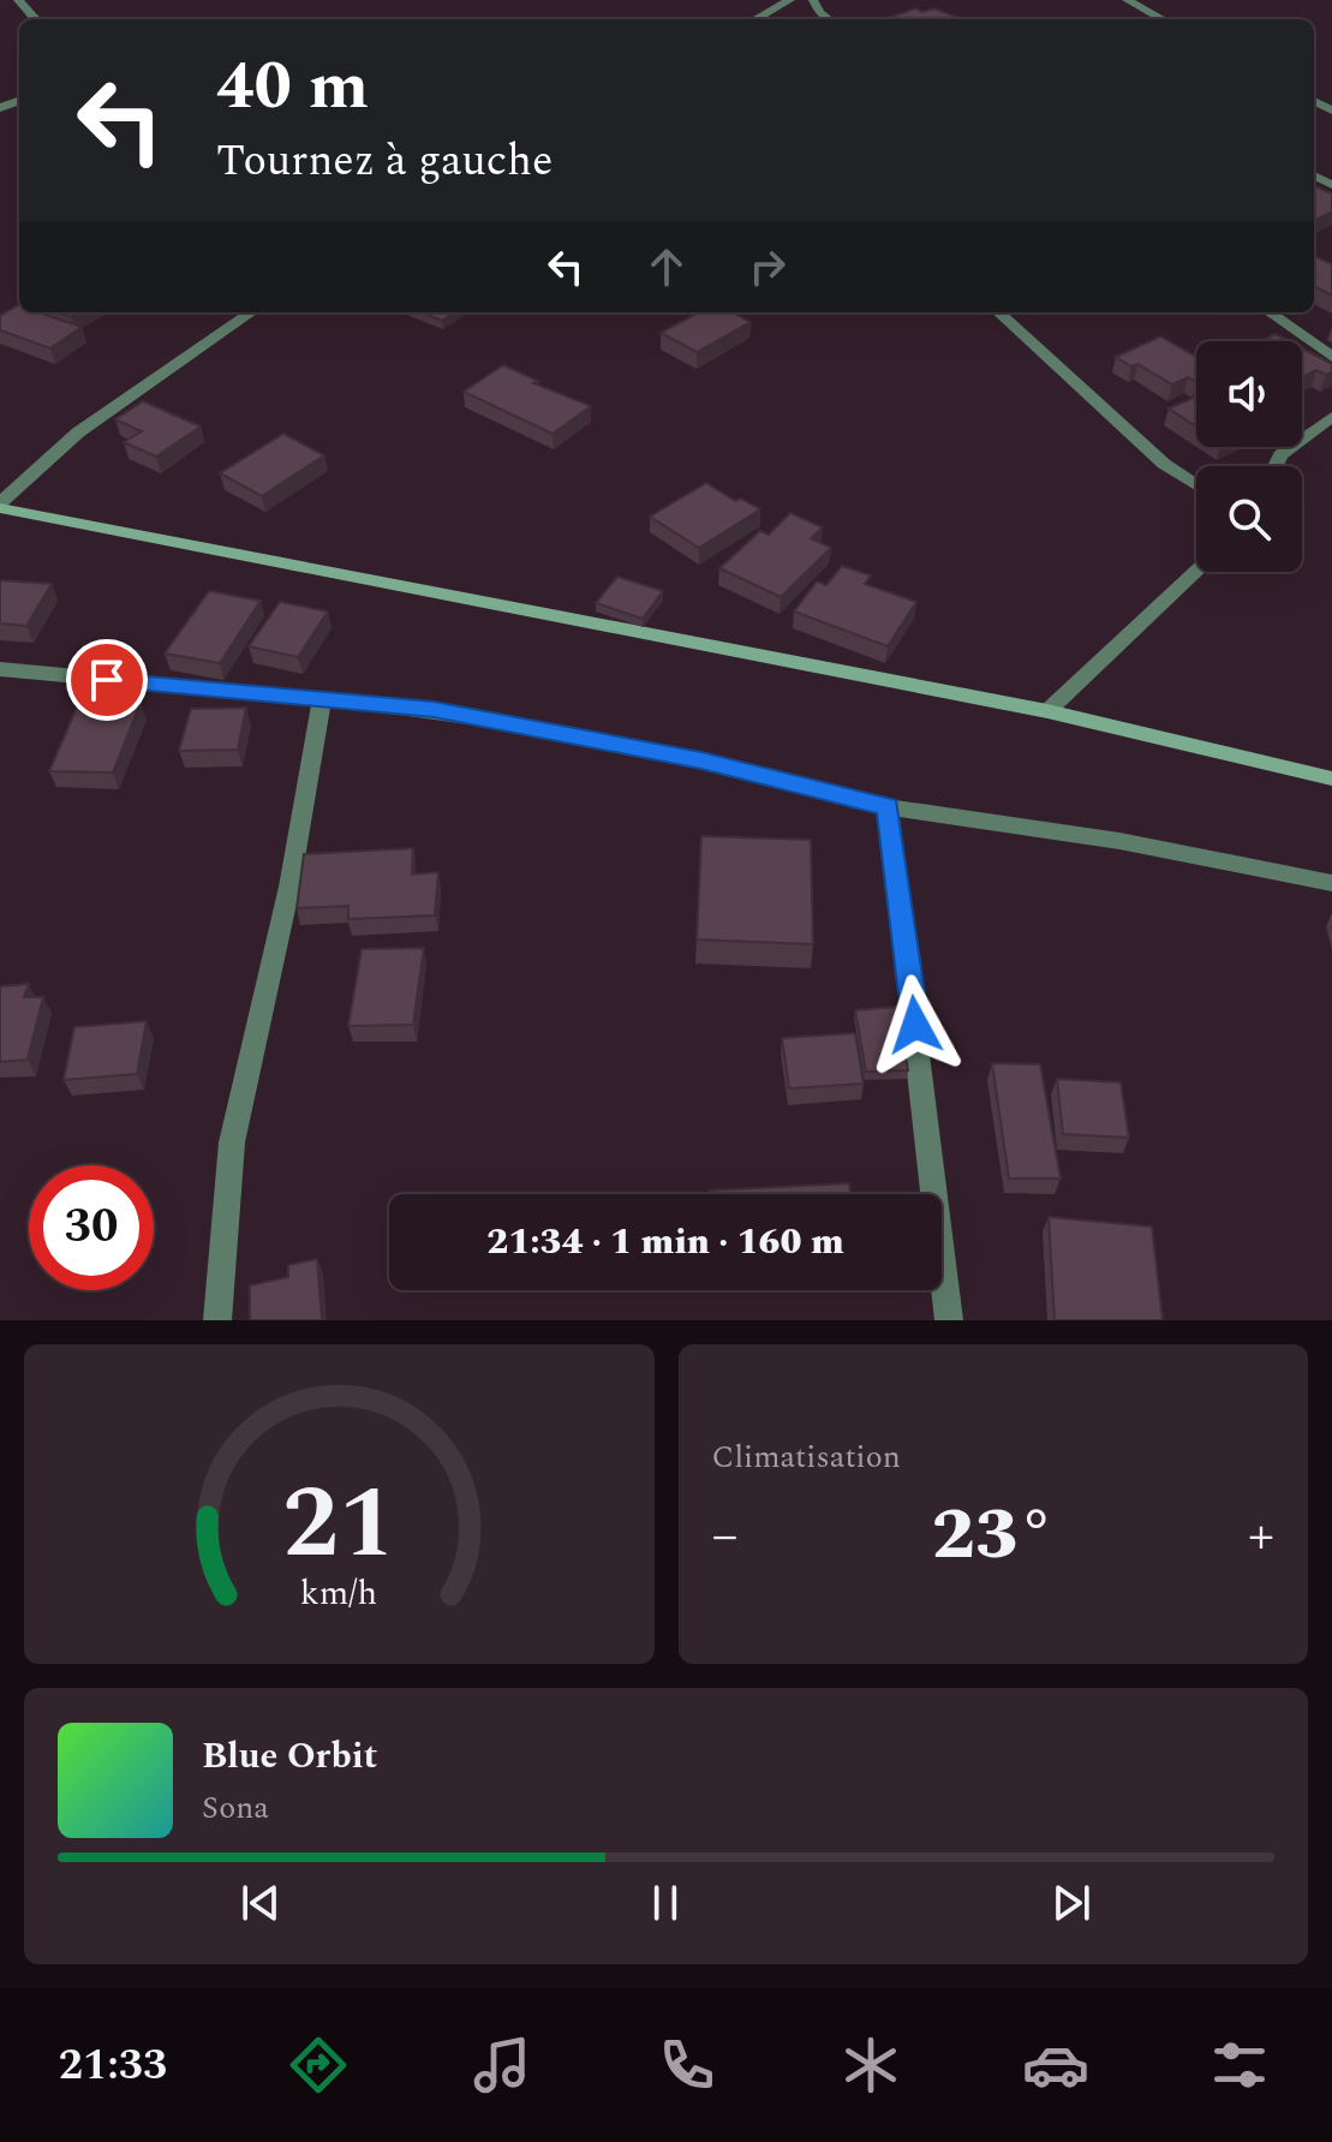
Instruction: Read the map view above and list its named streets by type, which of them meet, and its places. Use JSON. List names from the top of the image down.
{
  "page": {
    "turn": ["40 m", "Tournez à gauche"],
    "limit": "30",
    "trip": "21:34 · 1 min · 160 m",
    "tile": "Climatisation",
    "heat": ["−", "23°", "+"],
    "song": ["Blue Orbit", "Sona"],
    "tabs": "21:33",
    "gauge": ["21", "km/h"]
  }
}
